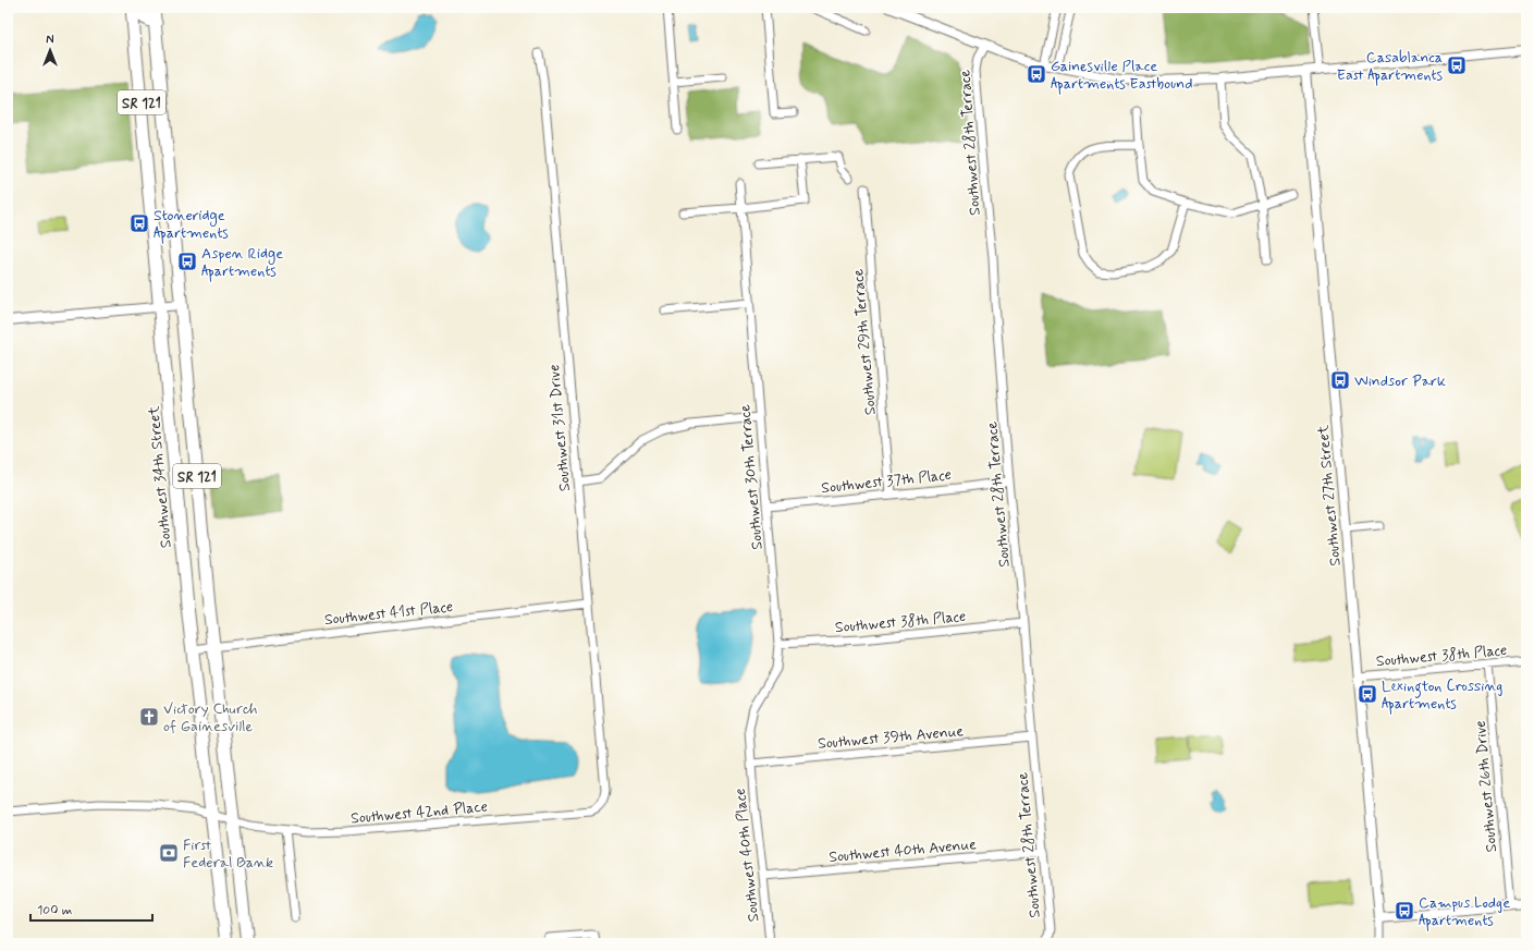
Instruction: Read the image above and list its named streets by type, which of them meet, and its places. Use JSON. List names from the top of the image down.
{
  "streets": {
    "main road": ["SR 121", "Southwest 34th Street"],
    "street": [
      "Southwest 28th Terrace",
      "Southwest 29th Terrace",
      "Southwest 31st Drive",
      "Southwest 30th Terrace",
      "Southwest 37th Place",
      "Southwest 27th Street",
      "Southwest 41st Place",
      "Southwest 38th Place",
      "Southwest 39th Avenue",
      "Southwest 26th Drive",
      "Southwest 42nd Place",
      "Southwest 40th Avenue",
      "Southwest 40th Place"
    ]
  },
  "crossings": [
    ["SR 121", "Southwest 41st Place"],
    ["SR 121", "Southwest 42nd Place"],
    ["Southwest 28th Terrace", "Southwest 37th Place"],
    ["Southwest 28th Terrace", "Southwest 38th Place"],
    ["Southwest 28th Terrace", "Southwest 39th Avenue"],
    ["Southwest 28th Terrace", "Southwest 40th Avenue"],
    ["Southwest 29th Terrace", "Southwest 37th Place"],
    ["Southwest 31st Drive", "Southwest 41st Place"],
    ["Southwest 31st Drive", "Southwest 42nd Place"],
    ["Southwest 34th Street", "Southwest 41st Place"],
    ["Southwest 34th Street", "Southwest 42nd Place"],
    ["Southwest 30th Terrace", "Southwest 37th Place"],
    ["Southwest 30th Terrace", "Southwest 38th Place"],
    ["Southwest 30th Terrace", "Southwest 39th Avenue"],
    ["Southwest 30th Terrace", "Southwest 40th Place"],
    ["Southwest 27th Street", "Southwest 38th Place"],
    ["Southwest 38th Place", "Southwest 26th Drive"],
    ["Southwest 39th Avenue", "Southwest 40th Place"],
    ["Southwest 40th Avenue", "Southwest 40th Place"]
  ],
  "places": {
    "bus stop": [
      "Casablanca East Apartments",
      "Gainesville Place Apartments Eastbound",
      "Stoneridge Apartments",
      "Aspen Ridge Apartments",
      "Windsor Park",
      "Lexington Crossing Apartments",
      "Campus Lodge Apartments"
    ],
    "church": ["Victory Church of Gainesville"],
    "bank": ["First Federal Bank"]
  },
  "scale_bar": "100 m",
  "north": "top"
}
